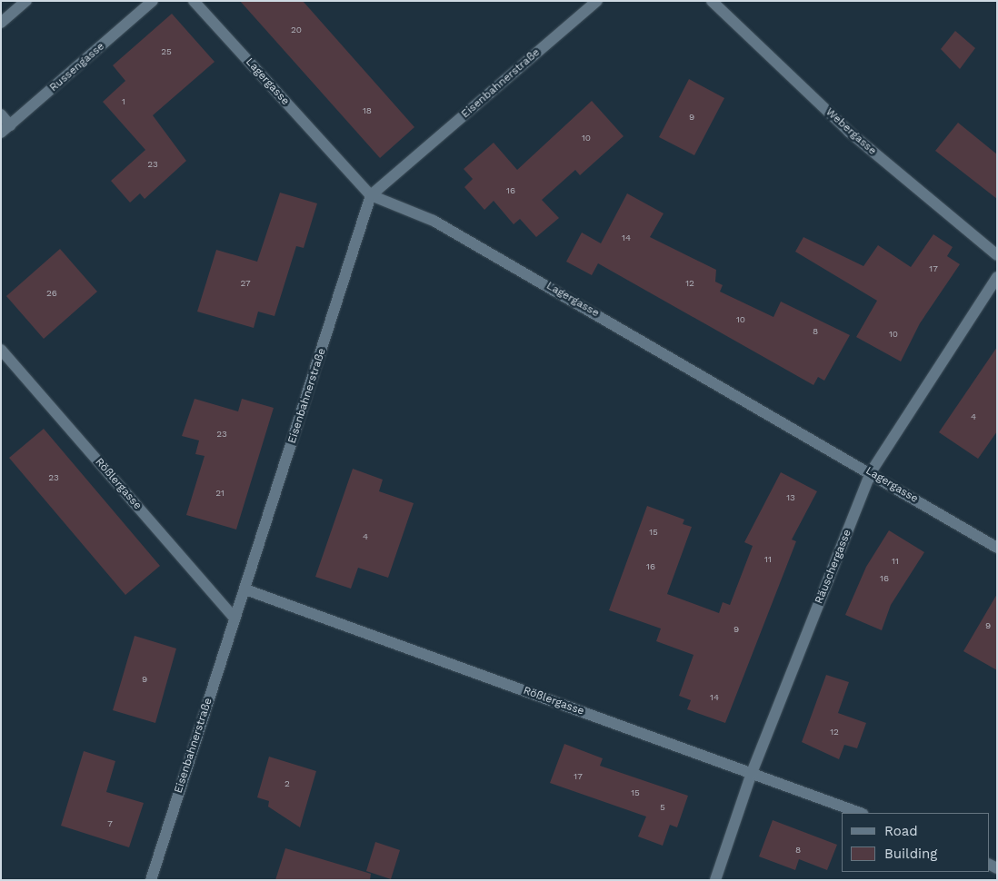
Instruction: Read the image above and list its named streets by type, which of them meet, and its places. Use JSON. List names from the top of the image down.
{
  "streets": {
    "street": [
      "Russengasse",
      "Lagergasse",
      "Eisenbahnerstraße",
      "Webergasse",
      "Rößlergasse",
      "Räuschergasse"
    ]
  },
  "crossings": [
    ["Lagergasse", "Eisenbahnerstraße"],
    ["Lagergasse", "Räuschergasse"],
    ["Eisenbahnerstraße", "Rößlergasse"],
    ["Rößlergasse", "Räuschergasse"]
  ],
  "house_numbers": [
    "20",
    "25",
    "1",
    "18",
    "9",
    "10",
    "23",
    "16",
    "14",
    "17",
    "27",
    "12",
    "26",
    "10",
    "8",
    "10",
    "4",
    "23",
    "23",
    "21",
    "13",
    "15",
    "4",
    "11",
    "11",
    "16",
    "16",
    "9",
    "9",
    "9",
    "14",
    "12",
    "17",
    "2",
    "15",
    "5",
    "7",
    "8"
  ],
  "legend": ["Road", "Building"]
}
